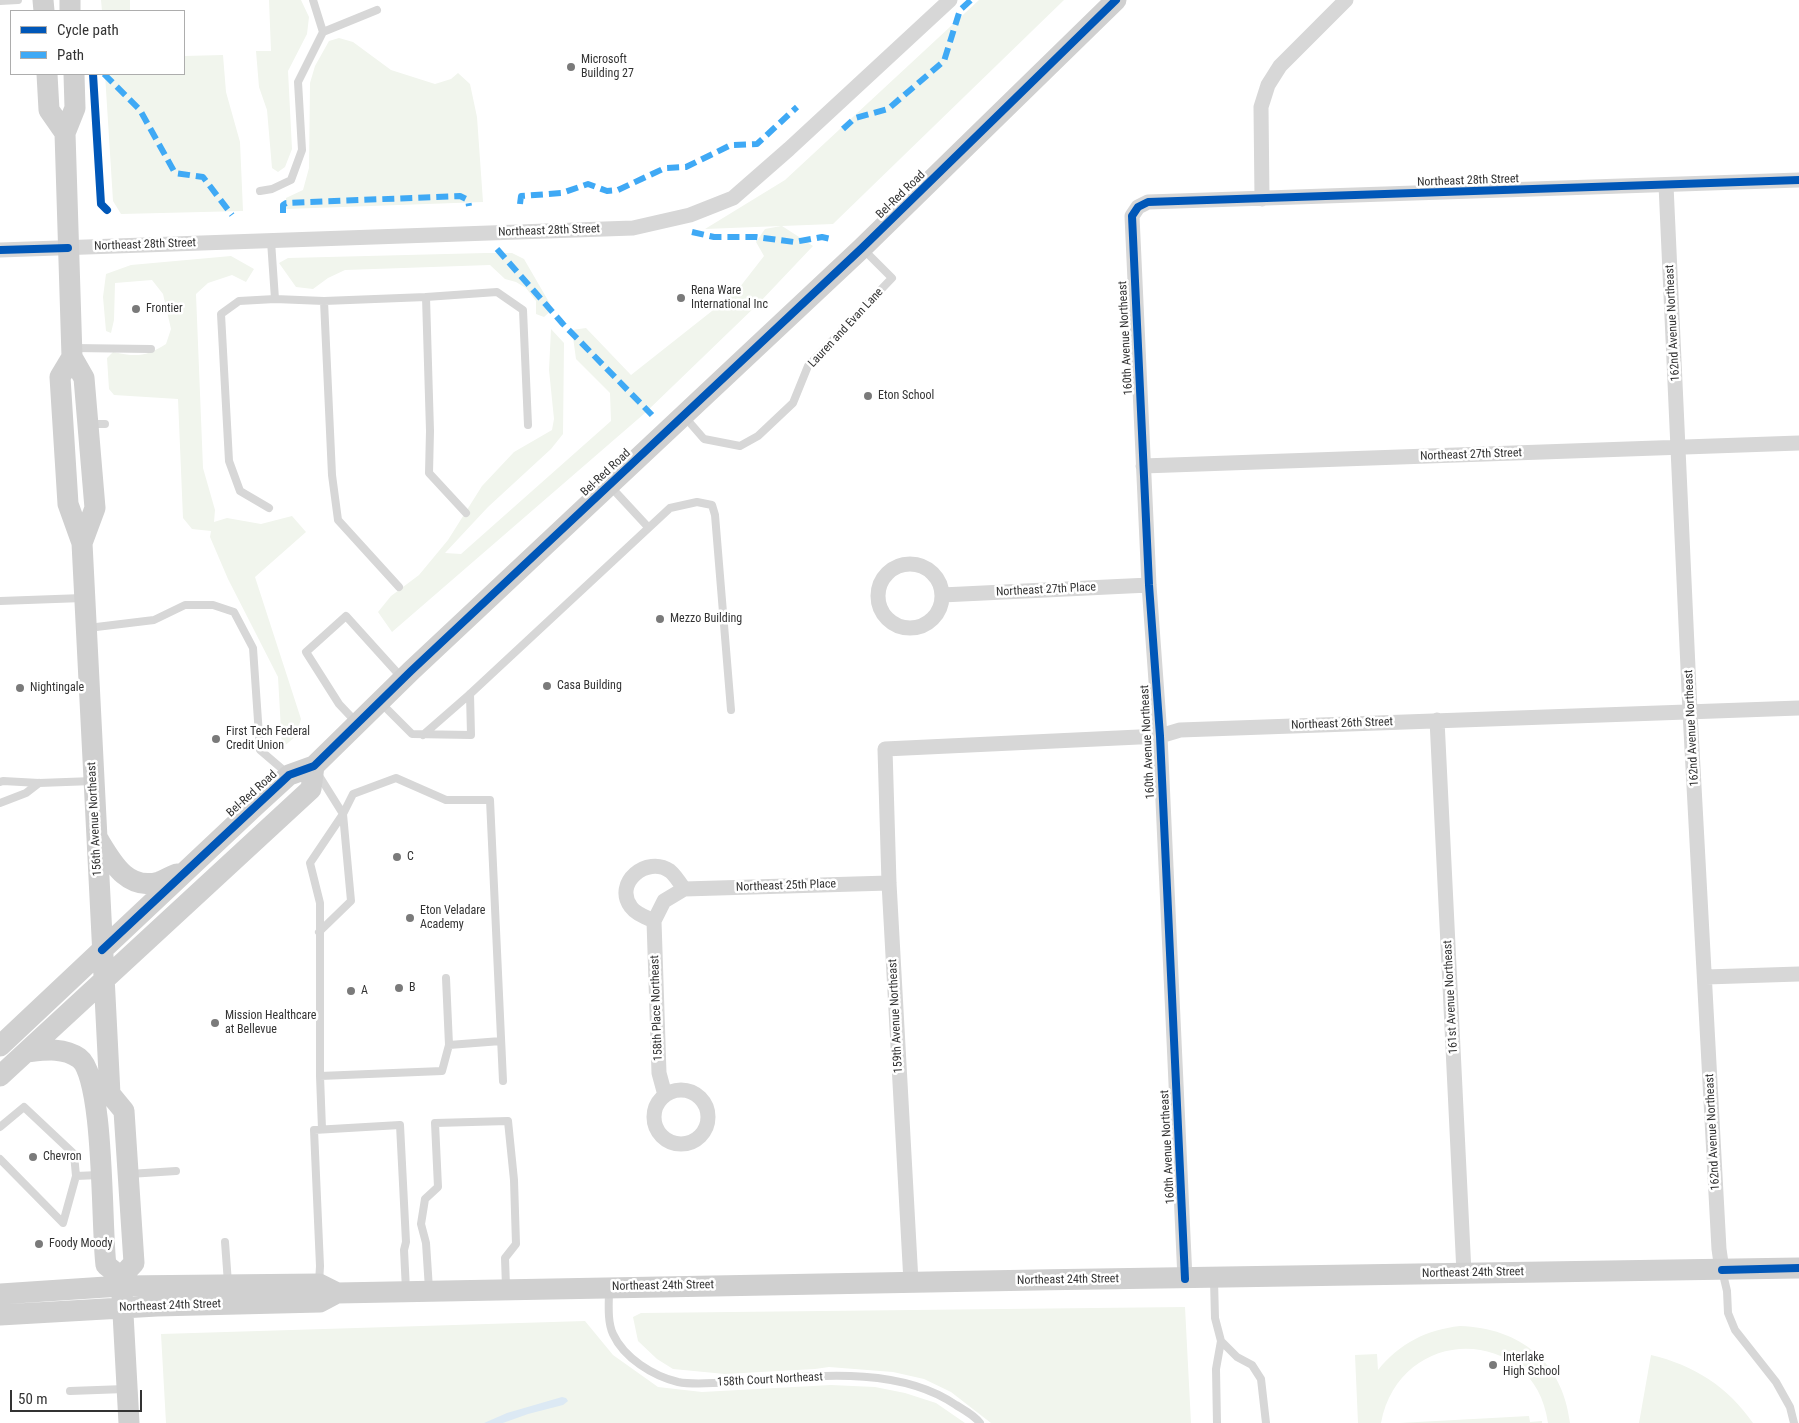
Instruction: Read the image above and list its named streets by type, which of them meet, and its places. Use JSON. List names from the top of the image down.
{
  "streets": {
    "main road": ["Bel-Red Road", "156th Avenue Northeast", "Northeast 24th Street"],
    "street": [
      "Northeast 28th Street",
      "162nd Avenue Northeast",
      "160th Avenue Northeast",
      "Northeast 27th Street",
      "Northeast 27th Place",
      "Northeast 26th Street",
      "Northeast 25th Place",
      "161st Avenue Northeast",
      "158th Place Northeast",
      "159th Avenue Northeast"
    ],
    "lane": ["Lauren and Evan Lane", "158th Court Northeast"]
  },
  "crossings": [
    ["Northeast 28th Street", "162nd Avenue Northeast"],
    ["Northeast 28th Street", "160th Avenue Northeast"],
    ["Northeast 28th Street", "156th Avenue Northeast"],
    ["Bel-Red Road", "Lauren and Evan Lane"],
    ["Bel-Red Road", "156th Avenue Northeast"],
    ["162nd Avenue Northeast", "Northeast 27th Street"],
    ["162nd Avenue Northeast", "Northeast 26th Street"],
    ["162nd Avenue Northeast", "Northeast 24th Street"],
    ["160th Avenue Northeast", "Northeast 27th Street"],
    ["160th Avenue Northeast", "Northeast 27th Place"],
    ["160th Avenue Northeast", "Northeast 26th Street"],
    ["160th Avenue Northeast", "Northeast 24th Street"],
    ["Northeast 26th Street", "161st Avenue Northeast"],
    ["Northeast 26th Street", "159th Avenue Northeast"],
    ["Northeast 25th Place", "158th Place Northeast"],
    ["Northeast 25th Place", "159th Avenue Northeast"],
    ["161st Avenue Northeast", "Northeast 24th Street"],
    ["159th Avenue Northeast", "Northeast 24th Street"],
    ["Northeast 24th Street", "158th Court Northeast"]
  ],
  "places": [
    "Microsoft Building 27",
    "Rena Ware International Inc",
    "Frontier",
    "Eton School",
    "Mezzo Building",
    "Casa Building",
    "Nightingale",
    "First Tech Federal Credit Union",
    "C",
    "Eton Veladare Academy",
    "B",
    "A",
    "Mission Healthcare at Bellevue",
    "Chevron",
    "Foody Moody",
    "Interlake High School"
  ],
  "legend": ["Cycle path", "Path"],
  "scale_bar": "50 m"
}
